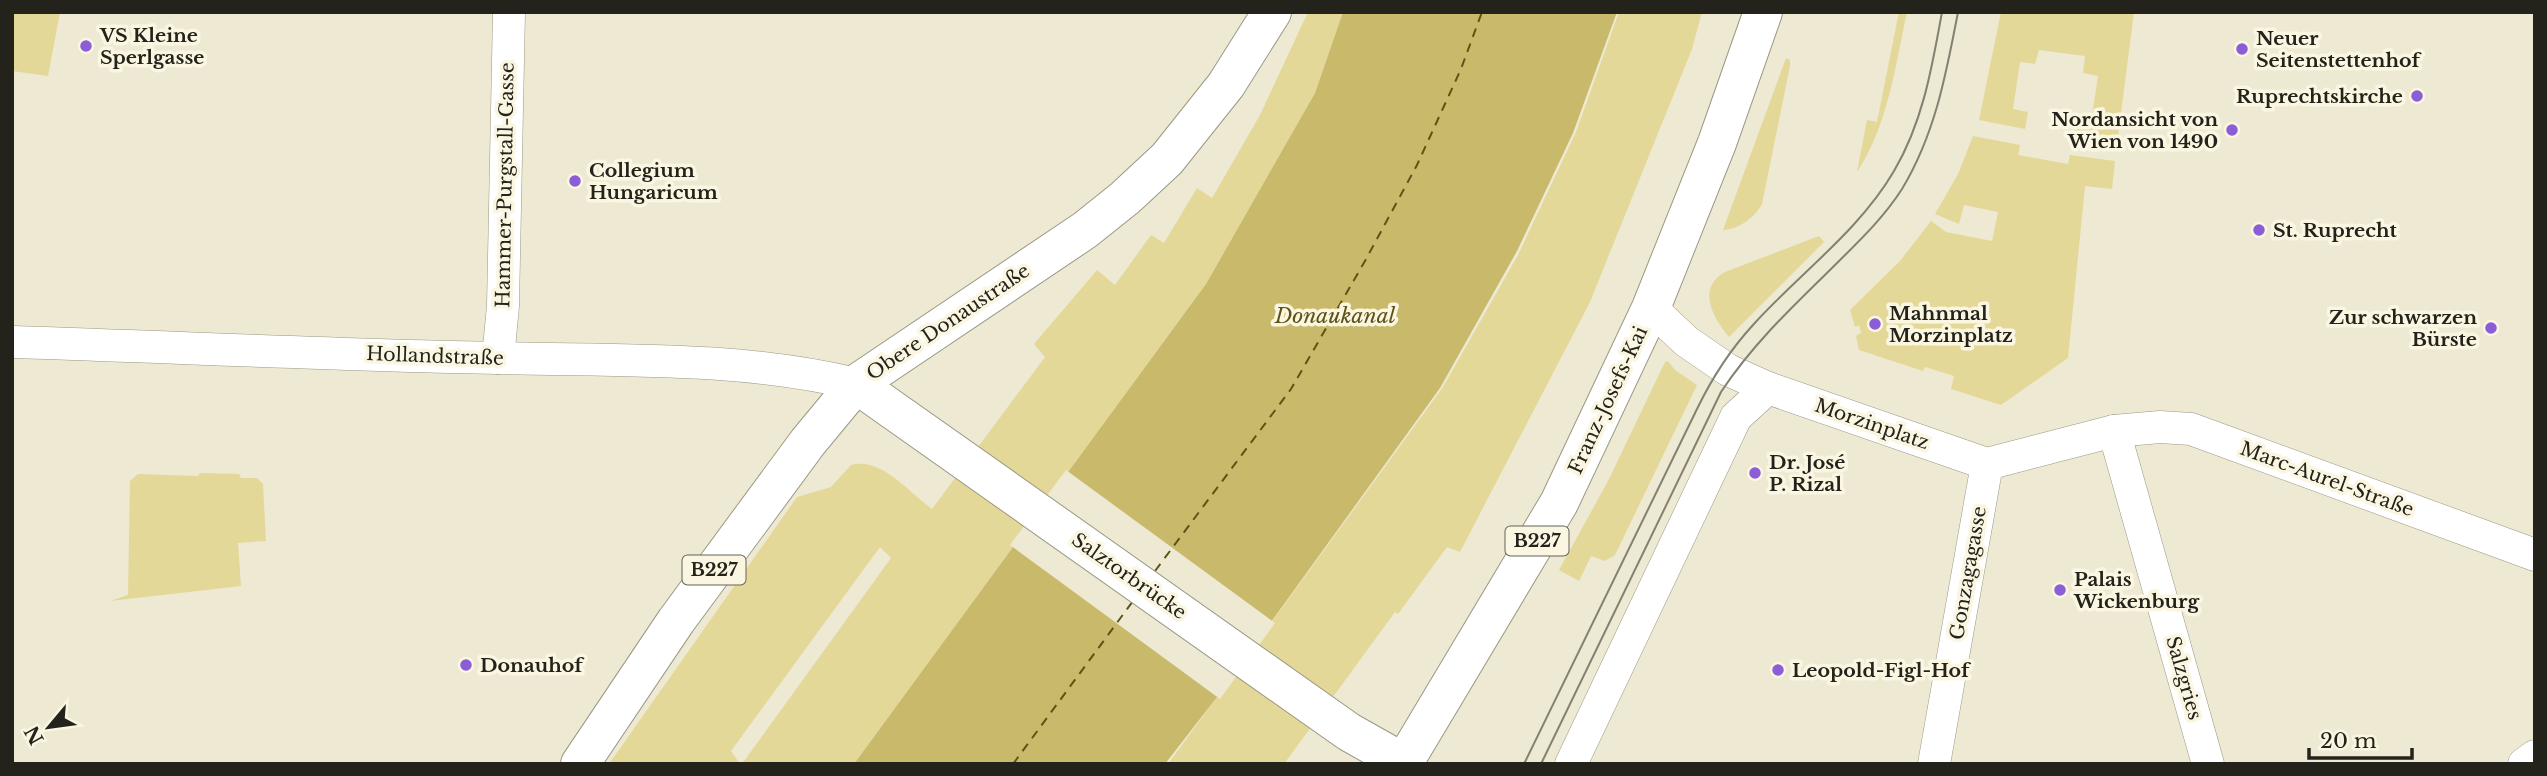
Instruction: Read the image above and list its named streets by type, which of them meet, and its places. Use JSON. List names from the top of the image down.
{
  "streets": {
    "main road": [
      "Obere Donaustraße",
      "Franz-Josefs-Kai",
      "B227",
      "Salztorbrücke"
    ],
    "street": [
      "Hammer-Purgstall-Gasse",
      "Hollandstraße",
      "Morzinplatz",
      "Marc-Aurel-Straße",
      "Gonzagagasse",
      "Salzgries"
    ]
  },
  "crossings": [
    ["Hammer-Purgstall-Gasse", "Hollandstraße"],
    ["Obere Donaustraße", "Hollandstraße"],
    ["Obere Donaustraße", "Salztorbrücke"],
    ["Hollandstraße", "Salztorbrücke"],
    ["Franz-Josefs-Kai", "Morzinplatz"],
    ["Franz-Josefs-Kai", "Salztorbrücke"],
    ["Morzinplatz", "Gonzagagasse"],
    ["Marc-Aurel-Straße", "Salzgries"]
  ],
  "water": ["Donaukanal"],
  "places": [
    "VS Kleine Sperlgasse",
    "Neuer Seitenstettenhof",
    "Ruprechtskirche",
    "Nordansicht von Wien von 1490",
    "Collegium Hungaricum",
    "St. Ruprecht",
    "Mahnmal Morzinplatz",
    "Zur schwarzen Bürste",
    "Dr. José P. Rizal",
    "Palais Wickenburg",
    "Donauhof",
    "Leopold-Figl-Hof"
  ],
  "scale_bar": "20 m",
  "north": "bottom left"
}
